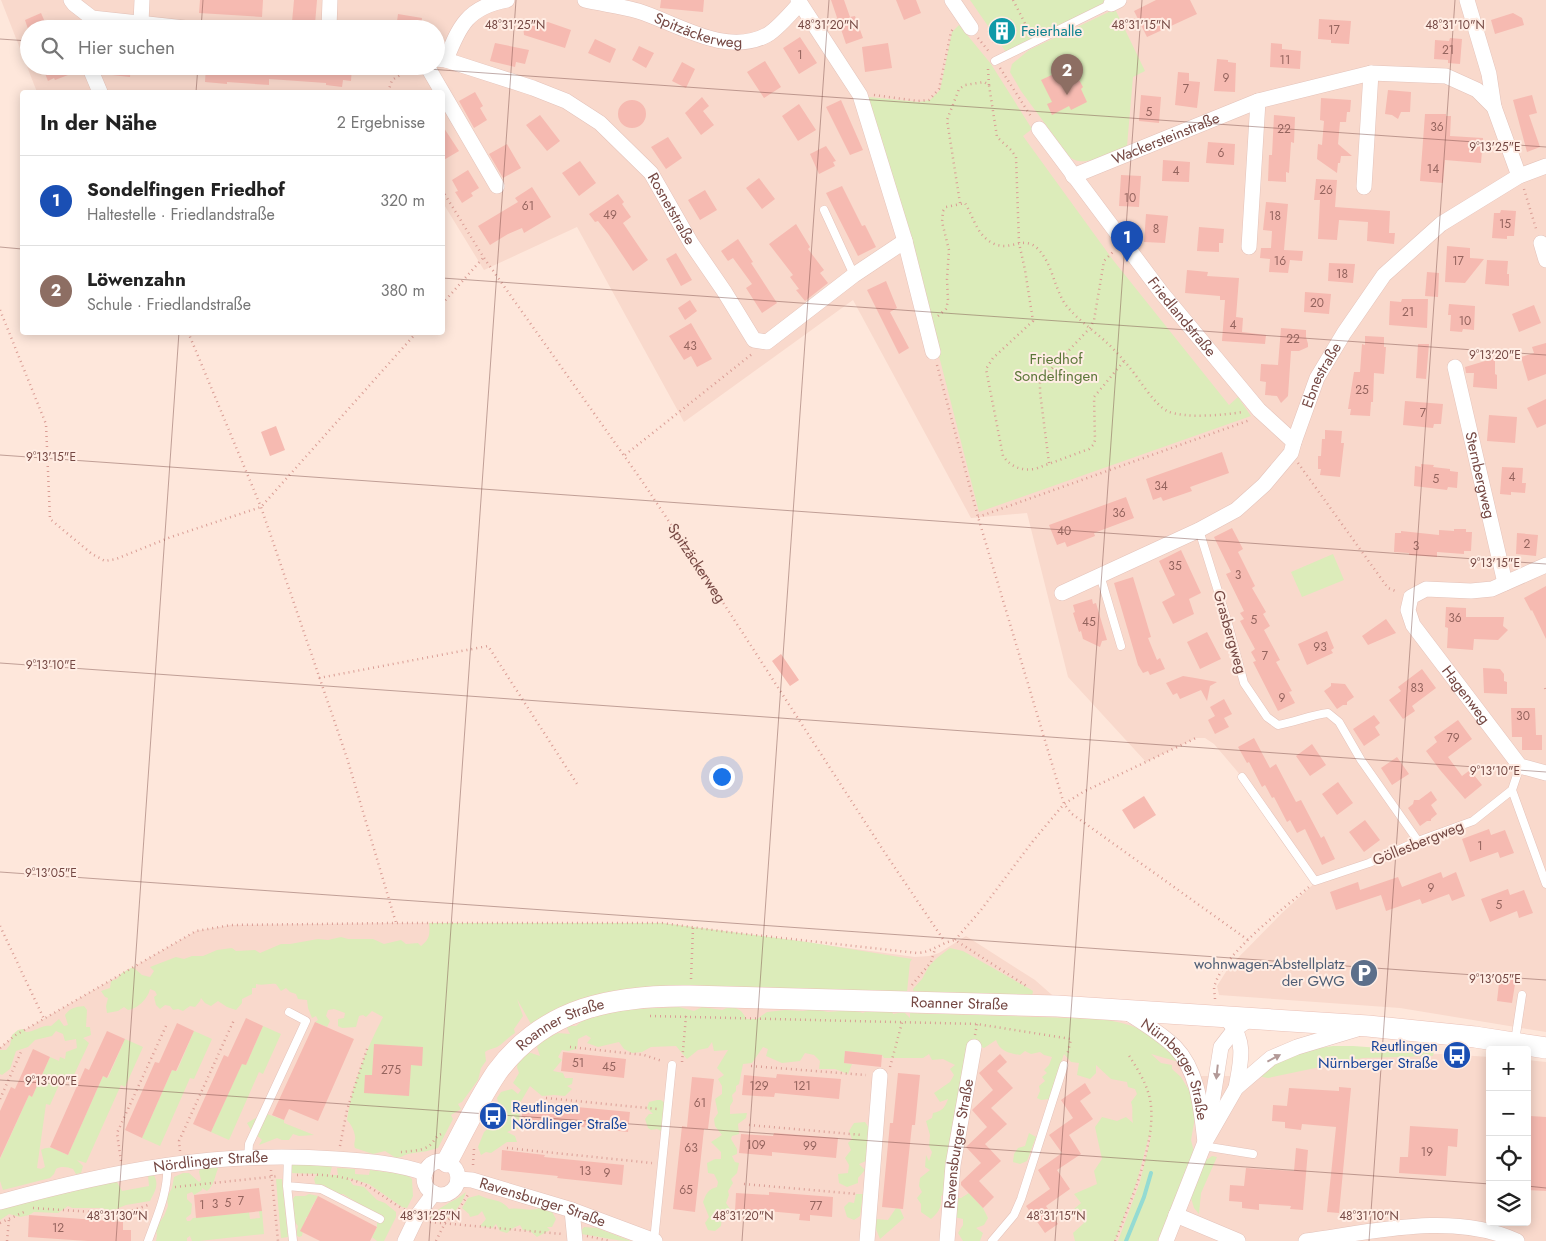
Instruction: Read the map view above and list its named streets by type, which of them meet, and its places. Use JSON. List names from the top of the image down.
{
  "streets": {
    "street": [
      "Spitzäckerweg",
      "Wackersteinstraße",
      "Rosnetstraße",
      "Friedlandstraße",
      "Ebnestraße",
      "Sternbergweg",
      "Hagenweg",
      "Roanner Straße",
      "Nürnberger Straße",
      "Ravensburger Straße",
      "Nördlinger Straße"
    ],
    "lane": ["Grasbergweg", "Göllesbergweg"]
  },
  "crossings": [
    ["Wackersteinstraße", "Friedlandstraße"],
    ["Wackersteinstraße", "Ebnestraße"],
    ["Friedlandstraße", "Ebnestraße"],
    ["Ebnestraße", "Grasbergweg"],
    ["Grasbergweg", "Göllesbergweg"],
    ["Roanner Straße", "Nürnberger Straße"],
    ["Roanner Straße", "Ravensburger Straße"],
    ["Roanner Straße", "Nördlinger Straße"],
    ["Ravensburger Straße", "Nördlinger Straße"]
  ],
  "parks": ["Friedhof Sondelfingen"],
  "places": {
    "building": ["Feierhalle"],
    "parking": ["wohnwagen-Abstellplatz der GWG"],
    "bus stop": ["Reutlingen Nürnberger Straße", "Reutlingen Nördlinger Straße"]
  },
  "house_numbers": [
    "17",
    "21",
    "1",
    "11",
    "9",
    "7",
    "5",
    "36",
    "22",
    "6",
    "14",
    "4",
    "26",
    "10",
    "61",
    "49",
    "18",
    "15",
    "8",
    "16",
    "17",
    "18",
    "20",
    "21",
    "10",
    "4",
    "22",
    "43",
    "25",
    "7",
    "4",
    "5",
    "34",
    "36",
    "40",
    "2",
    "3",
    "35",
    "3",
    "36",
    "5",
    "45",
    "93",
    "7",
    "83",
    "9",
    "30",
    "79",
    "1",
    "9",
    "5",
    "51",
    "45",
    "275",
    "129",
    "121",
    "61",
    "109",
    "99",
    "63",
    "19",
    "13",
    "9",
    "65",
    "7",
    "5",
    "3",
    "1",
    "77",
    "12"
  ],
  "page": {
    "search": "Hier suchen",
    "pins": ["2", "1"],
    "heading": ["In der Nähe", "2 Ergebnisse"],
    "list": [
      {
        "mark": "1",
        "name": "Sondelfingen Friedhof",
        "note": "Haltestelle · Friedlandstraße",
        "value": "320 m"
      },
      {
        "mark": "2",
        "name": "Löwenzahn",
        "note": "Schule · Friedlandstraße",
        "value": "380 m"
      }
    ],
    "map_buttons": ["+", "−"]
  },
  "coordinates": [
    "48°31'25\"N",
    "48°31'20\"N",
    "48°31'15\"N",
    "48°31'10\"N",
    "9°13'25\"E",
    "9°13'20\"E",
    "9°13'15\"E",
    "9°13'10\"E",
    "9°13'05\"E",
    "9°13'00\"E",
    "48°31'30\"N"
  ]
}
